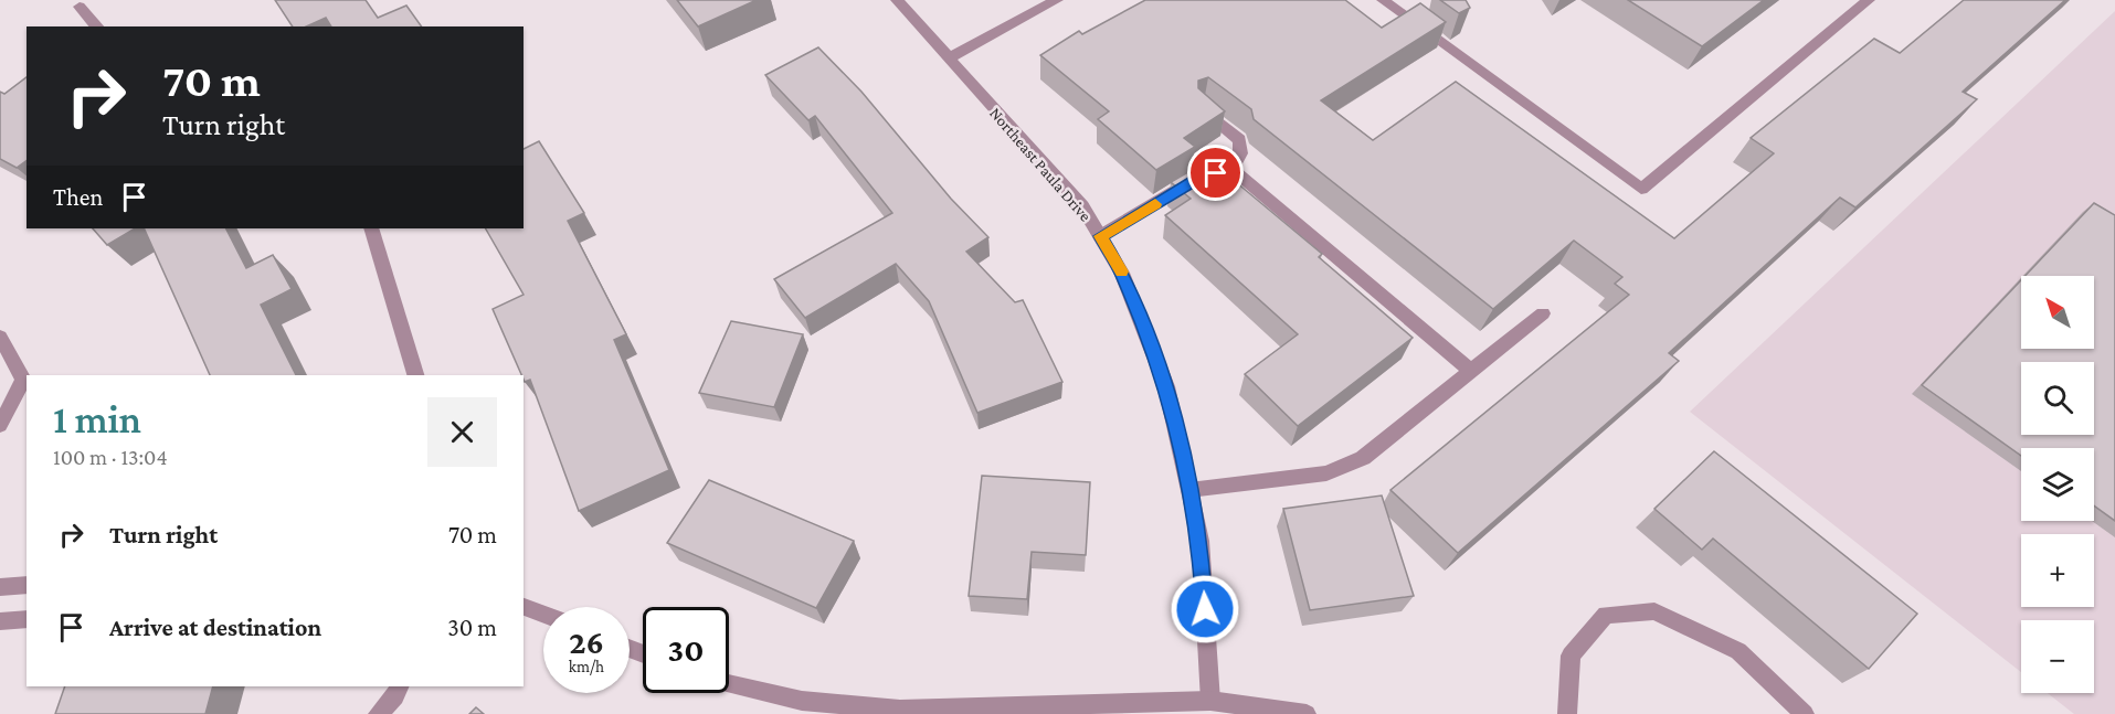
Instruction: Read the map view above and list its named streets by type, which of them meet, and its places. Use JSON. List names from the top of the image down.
{
  "streets": {
    "street": ["Northeast Paula Drive"]
  },
  "north": "top left",
  "page": {
    "turn": ["70 m", "Turn right"],
    "then": "Then",
    "map_buttons": ["+", "−"],
    "heading": ["1 min", "100 m · 13:04"],
    "list": [
      {
        "name": "Turn right",
        "value": "70 m"
      },
      {
        "name": "Arrive at destination",
        "value": "30 m"
      }
    ],
    "speed": "26 km/h",
    "limit": "30"
  }
}
